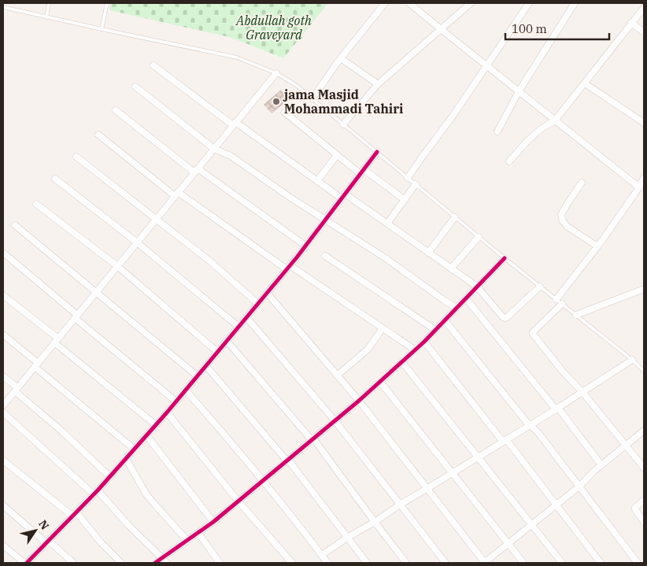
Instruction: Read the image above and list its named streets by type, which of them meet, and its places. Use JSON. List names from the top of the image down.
{
  "parks": ["Abdullah goth Graveyard"],
  "places": ["jama Masjid Mohammadi Tahiri"],
  "scale_bar": "100 m",
  "north": "top right"
}
